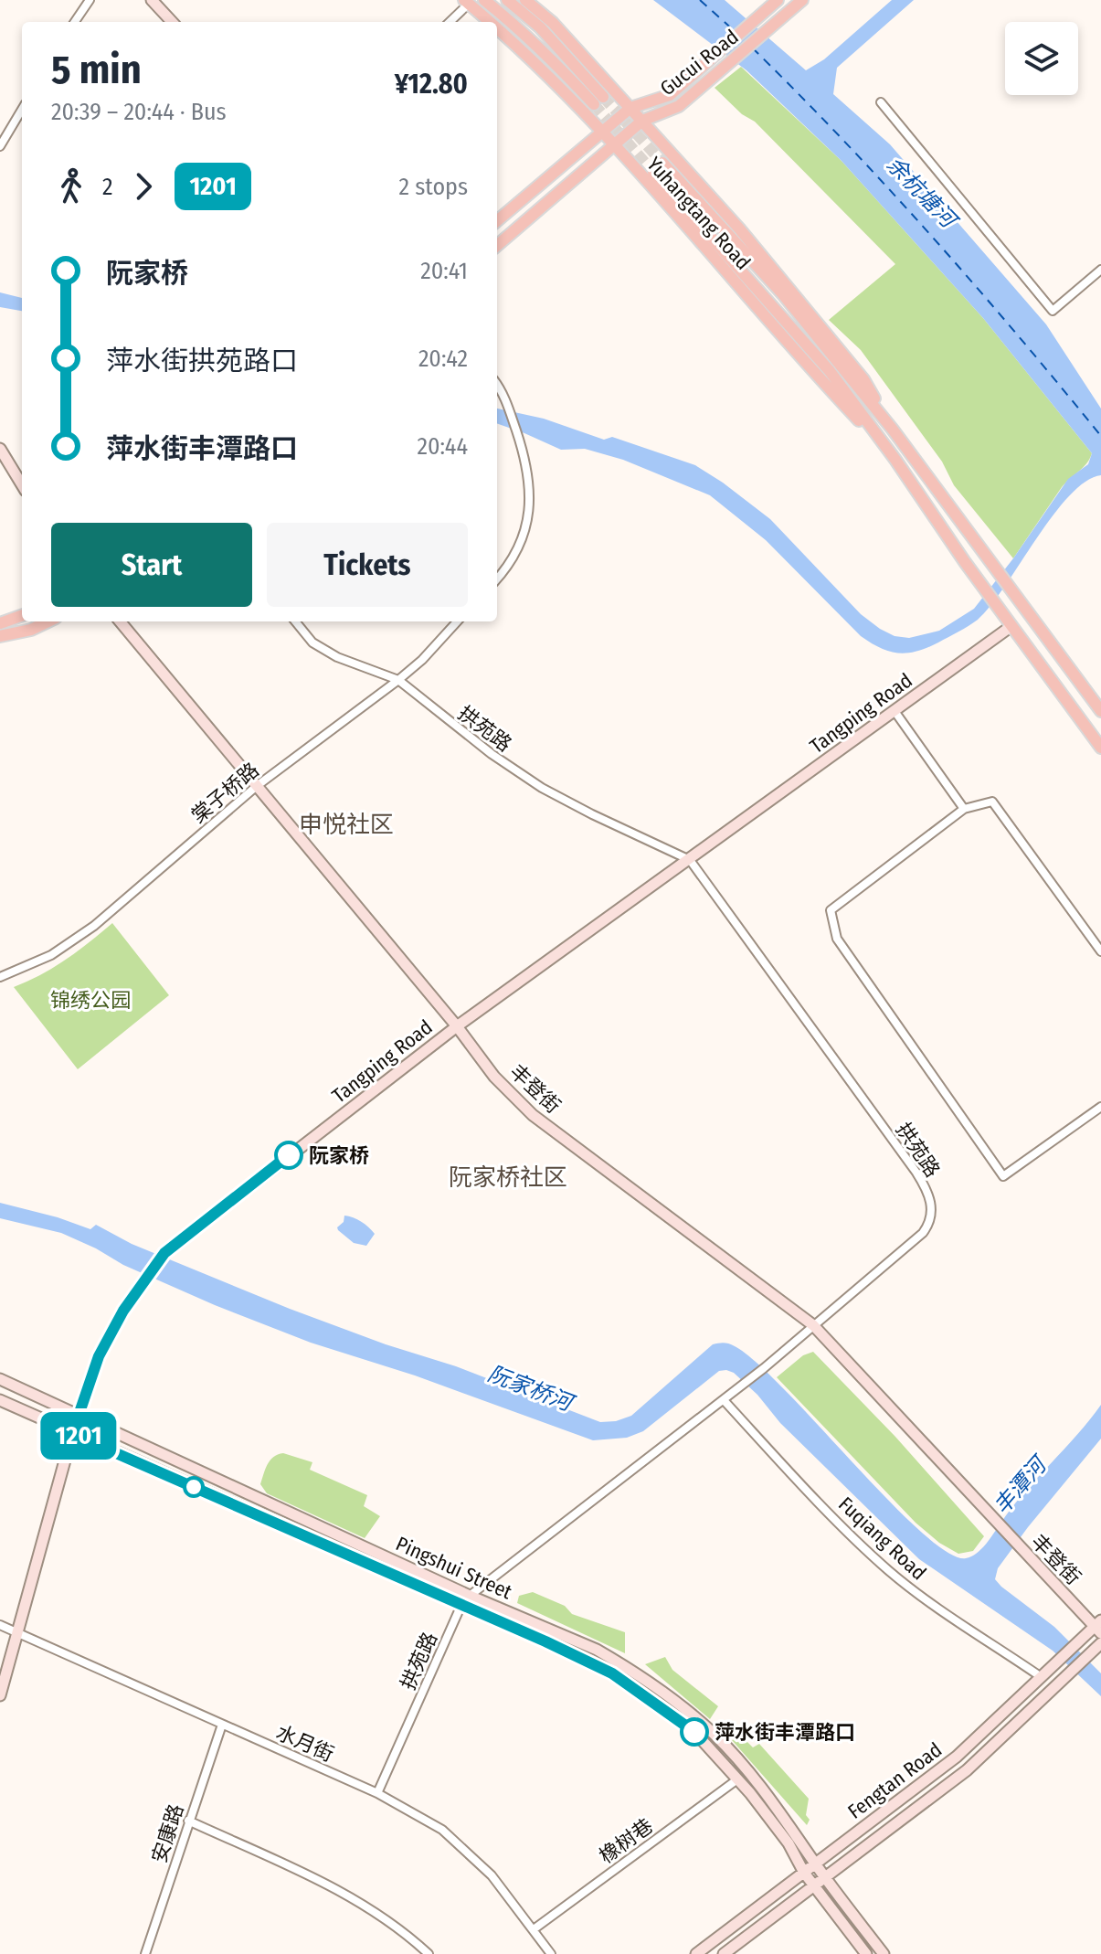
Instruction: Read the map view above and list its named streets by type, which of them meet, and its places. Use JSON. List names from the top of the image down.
{
  "streets": {
    "main road": [
      "Gucui Road",
      "Yuhangtang Road",
      "Tangping Road",
      "丰登街",
      "Pingshui Street",
      "Fengtan Road"
    ],
    "street": [
      "拱苑路",
      "棠子桥路",
      "Fuqiang Road",
      "水月街",
      "安康路",
      "橡树巷"
    ]
  },
  "crossings": [
    ["Gucui Road", "Yuhangtang Road"],
    ["Yuhangtang Road", "Tangping Road"],
    ["Tangping Road", "拱苑路"],
    ["Tangping Road", "丰登街"],
    ["Tangping Road", "Pingshui Street"],
    ["Tangping Road", "水月街"],
    ["拱苑路", "棠子桥路"],
    ["拱苑路", "丰登街"],
    ["拱苑路", "Fuqiang Road"],
    ["拱苑路", "Pingshui Street"],
    ["拱苑路", "水月街"],
    ["棠子桥路", "丰登街"],
    ["丰登街", "Fengtan Road"],
    ["Fuqiang Road", "Fengtan Road"],
    ["Pingshui Street", "Fengtan Road"],
    ["Pingshui Street", "橡树巷"],
    ["水月街", "安康路"],
    ["水月街", "橡树巷"]
  ],
  "districts": ["申悦社区", "阮家桥社区"],
  "water": ["余杭塘河", "阮家桥河", "丰潭河"],
  "parks": ["锦绣公园"],
  "places": ["阮家桥", "萍水街丰潭路口"],
  "lines": ["bus line 1201"],
  "page": {
    "on_map": "1201",
    "heading": ["5 min", "20:39 – 20:44 · Bus", "¥12.80"],
    "legs": ["2", "1201", "2 stops"],
    "list": [
      {
        "name": "阮家桥",
        "value": "20:41"
      },
      {
        "name": "萍水街拱苑路口",
        "value": "20:42"
      },
      {
        "name": "萍水街丰潭路口",
        "value": "20:44"
      }
    ],
    "buttons": ["Start", "Tickets"]
  }
}
